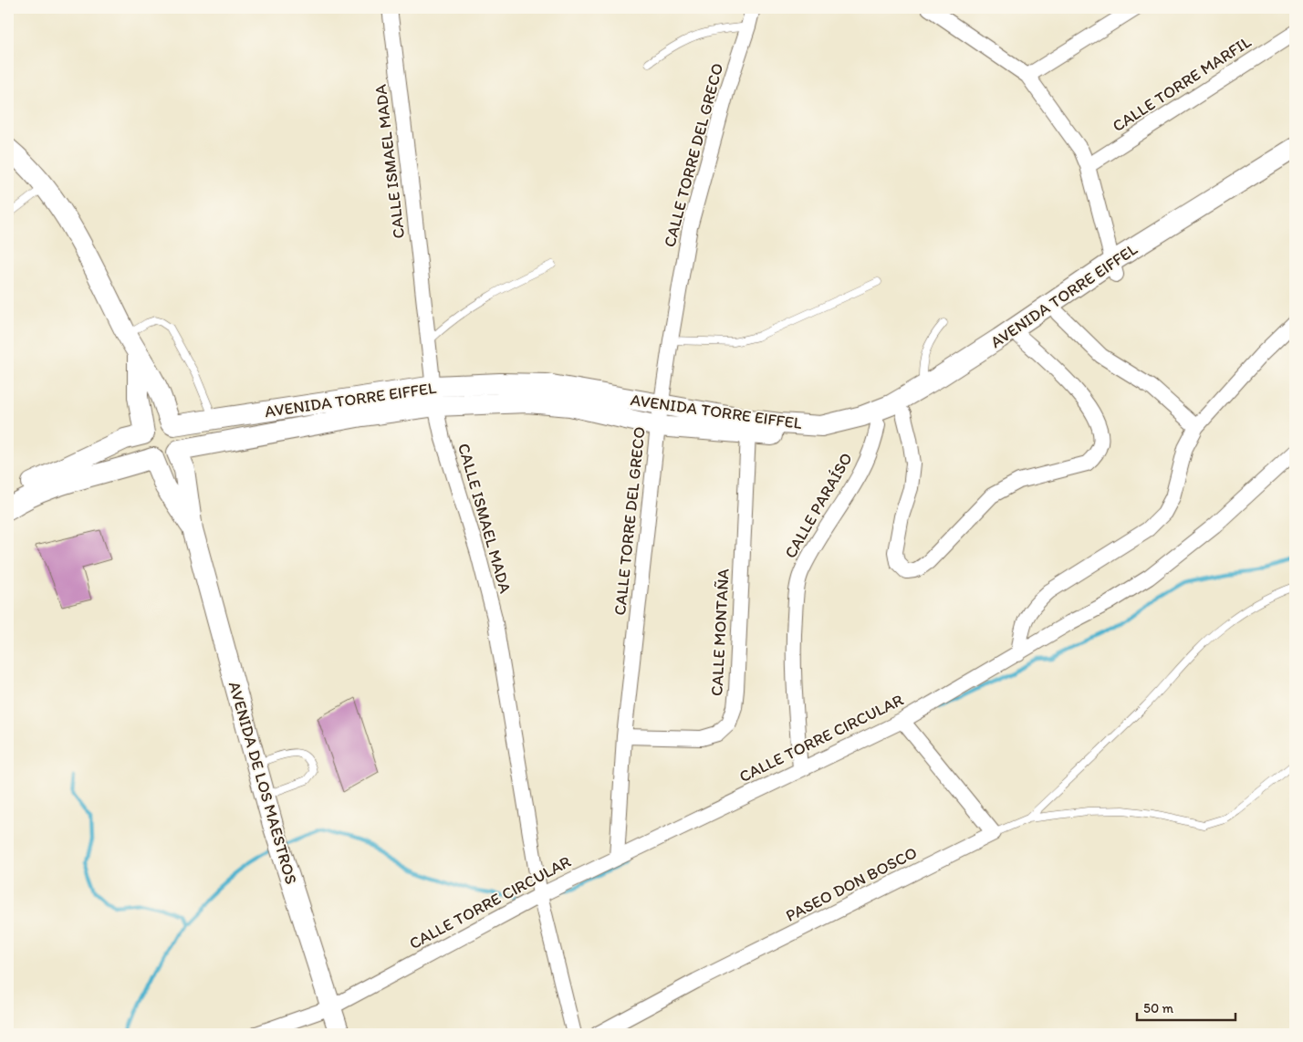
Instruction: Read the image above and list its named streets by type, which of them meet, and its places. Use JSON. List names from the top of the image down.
{
  "streets": {
    "street": [
      "CALLE TORRE MARFIL",
      "CALLE TORRE DEL GRECO",
      "CALLE ISMAEL MADA",
      "AVENIDA TORRE EIFFEL",
      "CALLE PARAÍSO",
      "CALLE MONTAÑA",
      "CALLE TORRE CIRCULAR",
      "AVENIDA DE LOS MAESTROS",
      "PASEO DON BOSCO"
    ]
  },
  "crossings": [
    ["CALLE TORRE DEL GRECO", "AVENIDA TORRE EIFFEL"],
    ["CALLE TORRE DEL GRECO", "CALLE MONTAÑA"],
    ["CALLE TORRE DEL GRECO", "CALLE TORRE CIRCULAR"],
    ["CALLE ISMAEL MADA", "AVENIDA TORRE EIFFEL"],
    ["CALLE ISMAEL MADA", "CALLE TORRE CIRCULAR"],
    ["AVENIDA TORRE EIFFEL", "CALLE PARAÍSO"],
    ["AVENIDA TORRE EIFFEL", "CALLE MONTAÑA"],
    ["AVENIDA TORRE EIFFEL", "AVENIDA DE LOS MAESTROS"],
    ["CALLE PARAÍSO", "CALLE TORRE CIRCULAR"],
    ["CALLE TORRE CIRCULAR", "AVENIDA DE LOS MAESTROS"]
  ],
  "scale_bar": "50 m"
}
